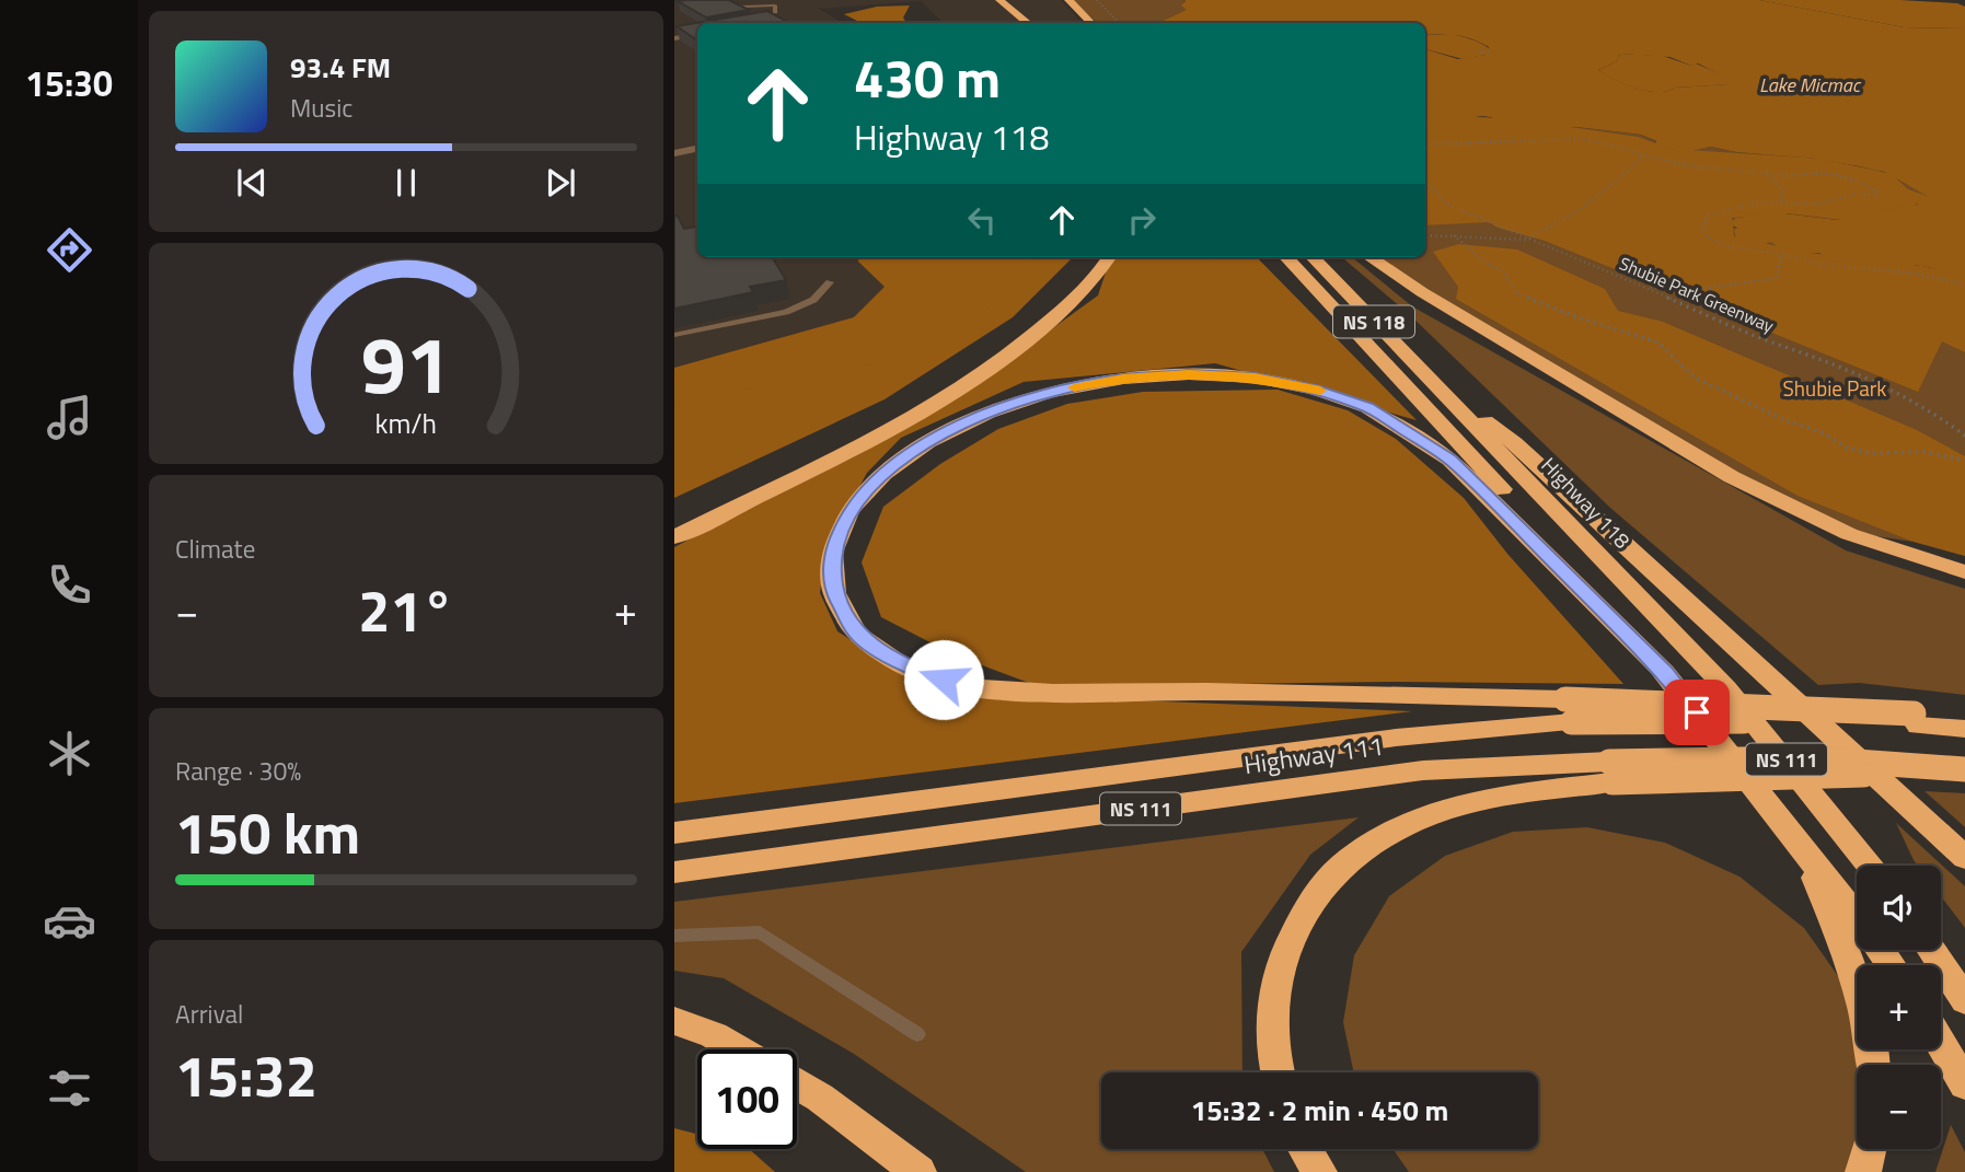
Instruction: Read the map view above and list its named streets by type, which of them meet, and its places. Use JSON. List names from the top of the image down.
{
  "streets": {
    "highway": [
      "NS 118",
      "Highway 118",
      "Highway 111",
      "NS 111"
    ],
    "path": ["Shubie Park Greenway"]
  },
  "water": ["Lake Micmac"],
  "parks": ["Shubie Park"],
  "page": {
    "tabs": "15:30",
    "turn": ["430 m", "Highway 118"],
    "song": ["93.4 FM", "Music"],
    "tile": [
      "Climate",
      ["Range · 30%", "150 km"],
      ["Arrival", "15:32"]
    ],
    "heat": ["−", "21°", "+"],
    "map_buttons": ["+", "−"],
    "limit": "100",
    "trip": "15:32 · 2 min · 450 m",
    "gauge": ["91", "km/h"]
  }
}
